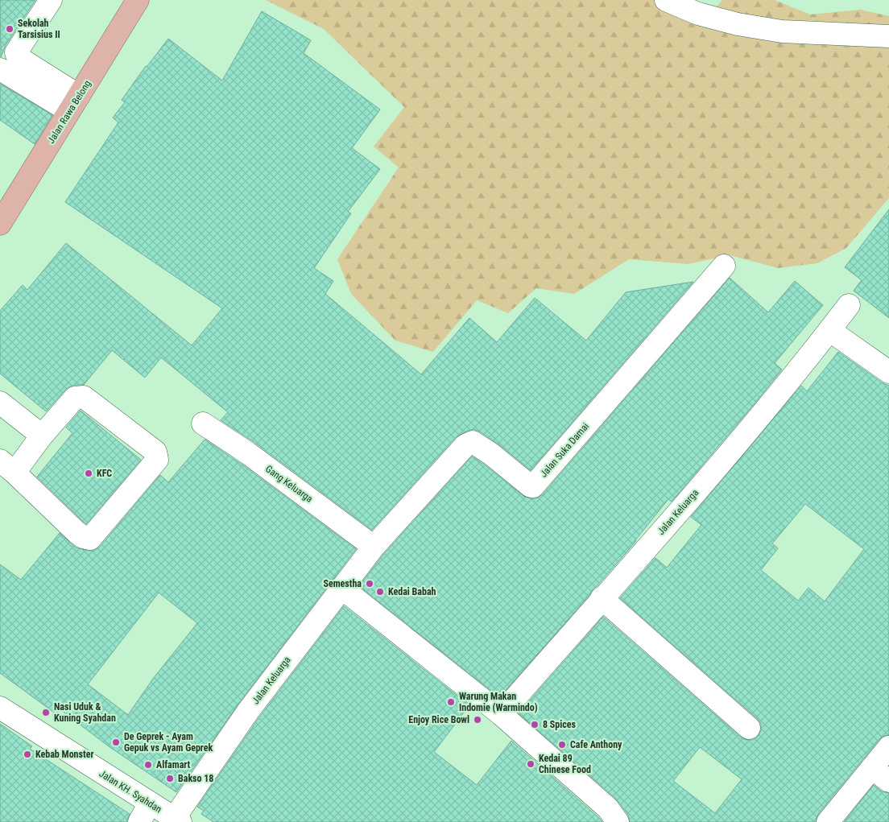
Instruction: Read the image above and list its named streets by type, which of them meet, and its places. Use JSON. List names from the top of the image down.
{
  "streets": {
    "main road": ["Jalan Rawa Belong"],
    "street": [
      "Jalan Suka Damai",
      "Gang Keluarga",
      "Jalan Keluarga",
      "Jalan KH. Syahdan"
    ]
  },
  "crossings": [
    ["Jalan Suka Damai", "Gang Keluarga"],
    ["Jalan Suka Damai", "Jalan Keluarga"],
    ["Gang Keluarga", "Jalan Keluarga"],
    ["Jalan Keluarga", "Jalan KH. Syahdan"]
  ],
  "places": [
    "Sekolah Tarsisius II",
    "KFC",
    "Semestha",
    "Kedai Babah",
    "Warung Makan Indomie (Warmindo)",
    "Nasi Uduk & Kuning Syahdan",
    "Enjoy Rice Bowl",
    "8 Spices",
    "De Geprek - Ayam Gepuk vs Ayam Geprek",
    "Cafe Anthony",
    "Kebab Monster",
    "Kedai 89 Chinese Food",
    "Alfamart",
    "Bakso 18"
  ]
}
